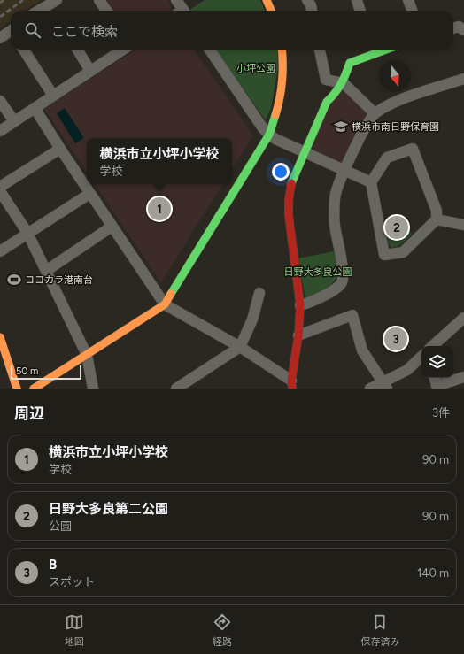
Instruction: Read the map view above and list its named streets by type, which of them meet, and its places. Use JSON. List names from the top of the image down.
{
  "parks": ["小坪公園", "日野大多良公園"],
  "places": {
    "school or university": ["横浜市南日野保育園"],
    "sports": ["ココカラ港南台"]
  },
  "scale_bar": "50 m",
  "north": "bottom",
  "page": {
    "search": "ここで検索",
    "popup": ["横浜市立小坪小学校", "学校"],
    "pins": ["1", "2", "3"],
    "scale": "50 m",
    "heading": ["周辺", "3件"],
    "list": [
      {
        "mark": "1",
        "name": "横浜市立小坪小学校",
        "note": "学校",
        "value": "90 m"
      },
      {
        "mark": "2",
        "name": "日野大多良第二公園",
        "note": "公園",
        "value": "90 m"
      },
      {
        "mark": "3",
        "name": "B",
        "note": "スポット",
        "value": "140 m"
      }
    ],
    "nav": ["地図", "経路", "保存済み"]
  }
}
